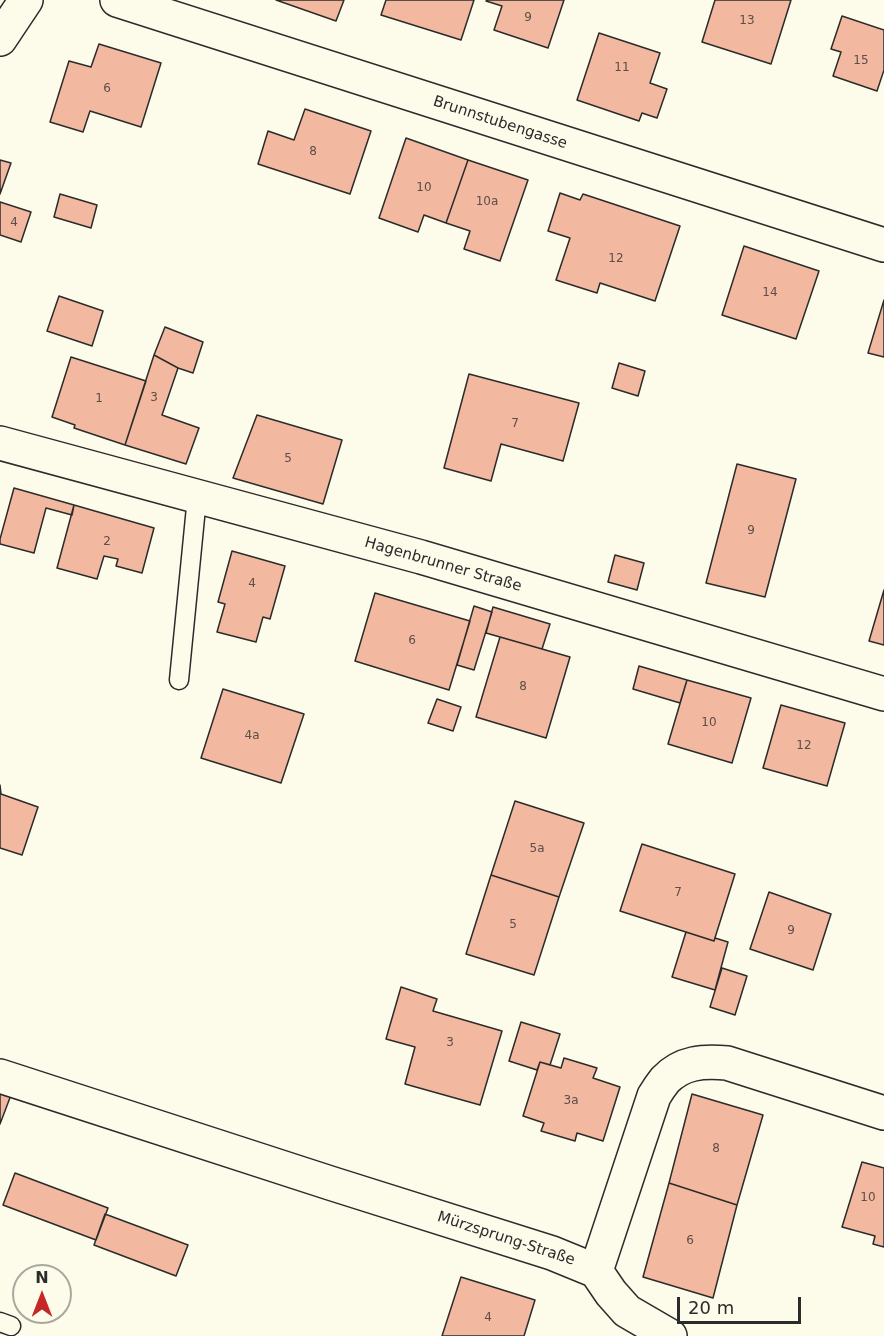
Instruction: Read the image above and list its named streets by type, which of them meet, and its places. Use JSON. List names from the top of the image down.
{
  "streets": {
    "street": ["Brunnstubengasse", "Hagenbrunner Straße", "Mürzsprung-Straße"]
  },
  "house_numbers": [
    "9",
    "13",
    "15",
    "11",
    "6",
    "8",
    "10",
    "10a",
    "4",
    "12",
    "14",
    "3",
    "1",
    "7",
    "5",
    "9",
    "2",
    "4",
    "6",
    "8",
    "10",
    "4a",
    "12",
    "5a",
    "7",
    "5",
    "9",
    "3",
    "3a",
    "8",
    "10",
    "6",
    "4"
  ],
  "scale_bar": "20 m",
  "north": "top"
}
